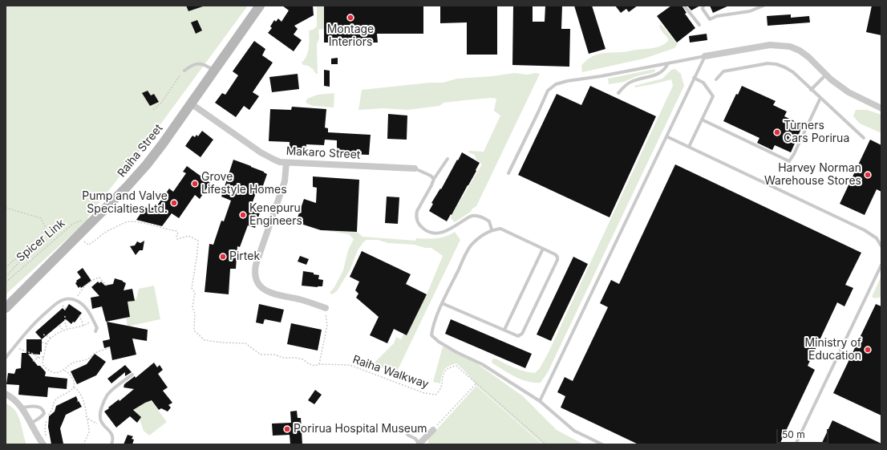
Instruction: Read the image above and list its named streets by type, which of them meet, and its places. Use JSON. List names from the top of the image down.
{
  "streets": {
    "main road": ["Raiha Street"],
    "street": ["Makaro Street"],
    "path": ["Spicer Link", "Raiha Walkway"]
  },
  "crossings": [
    ["Raiha Street", "Makaro Street"],
    ["Raiha Street", "Spicer Link"],
    ["Raiha Street", "Raiha Walkway"]
  ],
  "places": [
    "Montage Interiors",
    "Turners Cars Porirua",
    "Harvey Norman Warehouse Stores",
    "Grove Lifestyle Homes",
    "Pump and Valve Specialties Ltd.",
    "Kenepuru Engineers",
    "Pirtek",
    "Ministry of Education",
    "Porirua Hospital Museum"
  ],
  "scale_bar": "50 m"
}
